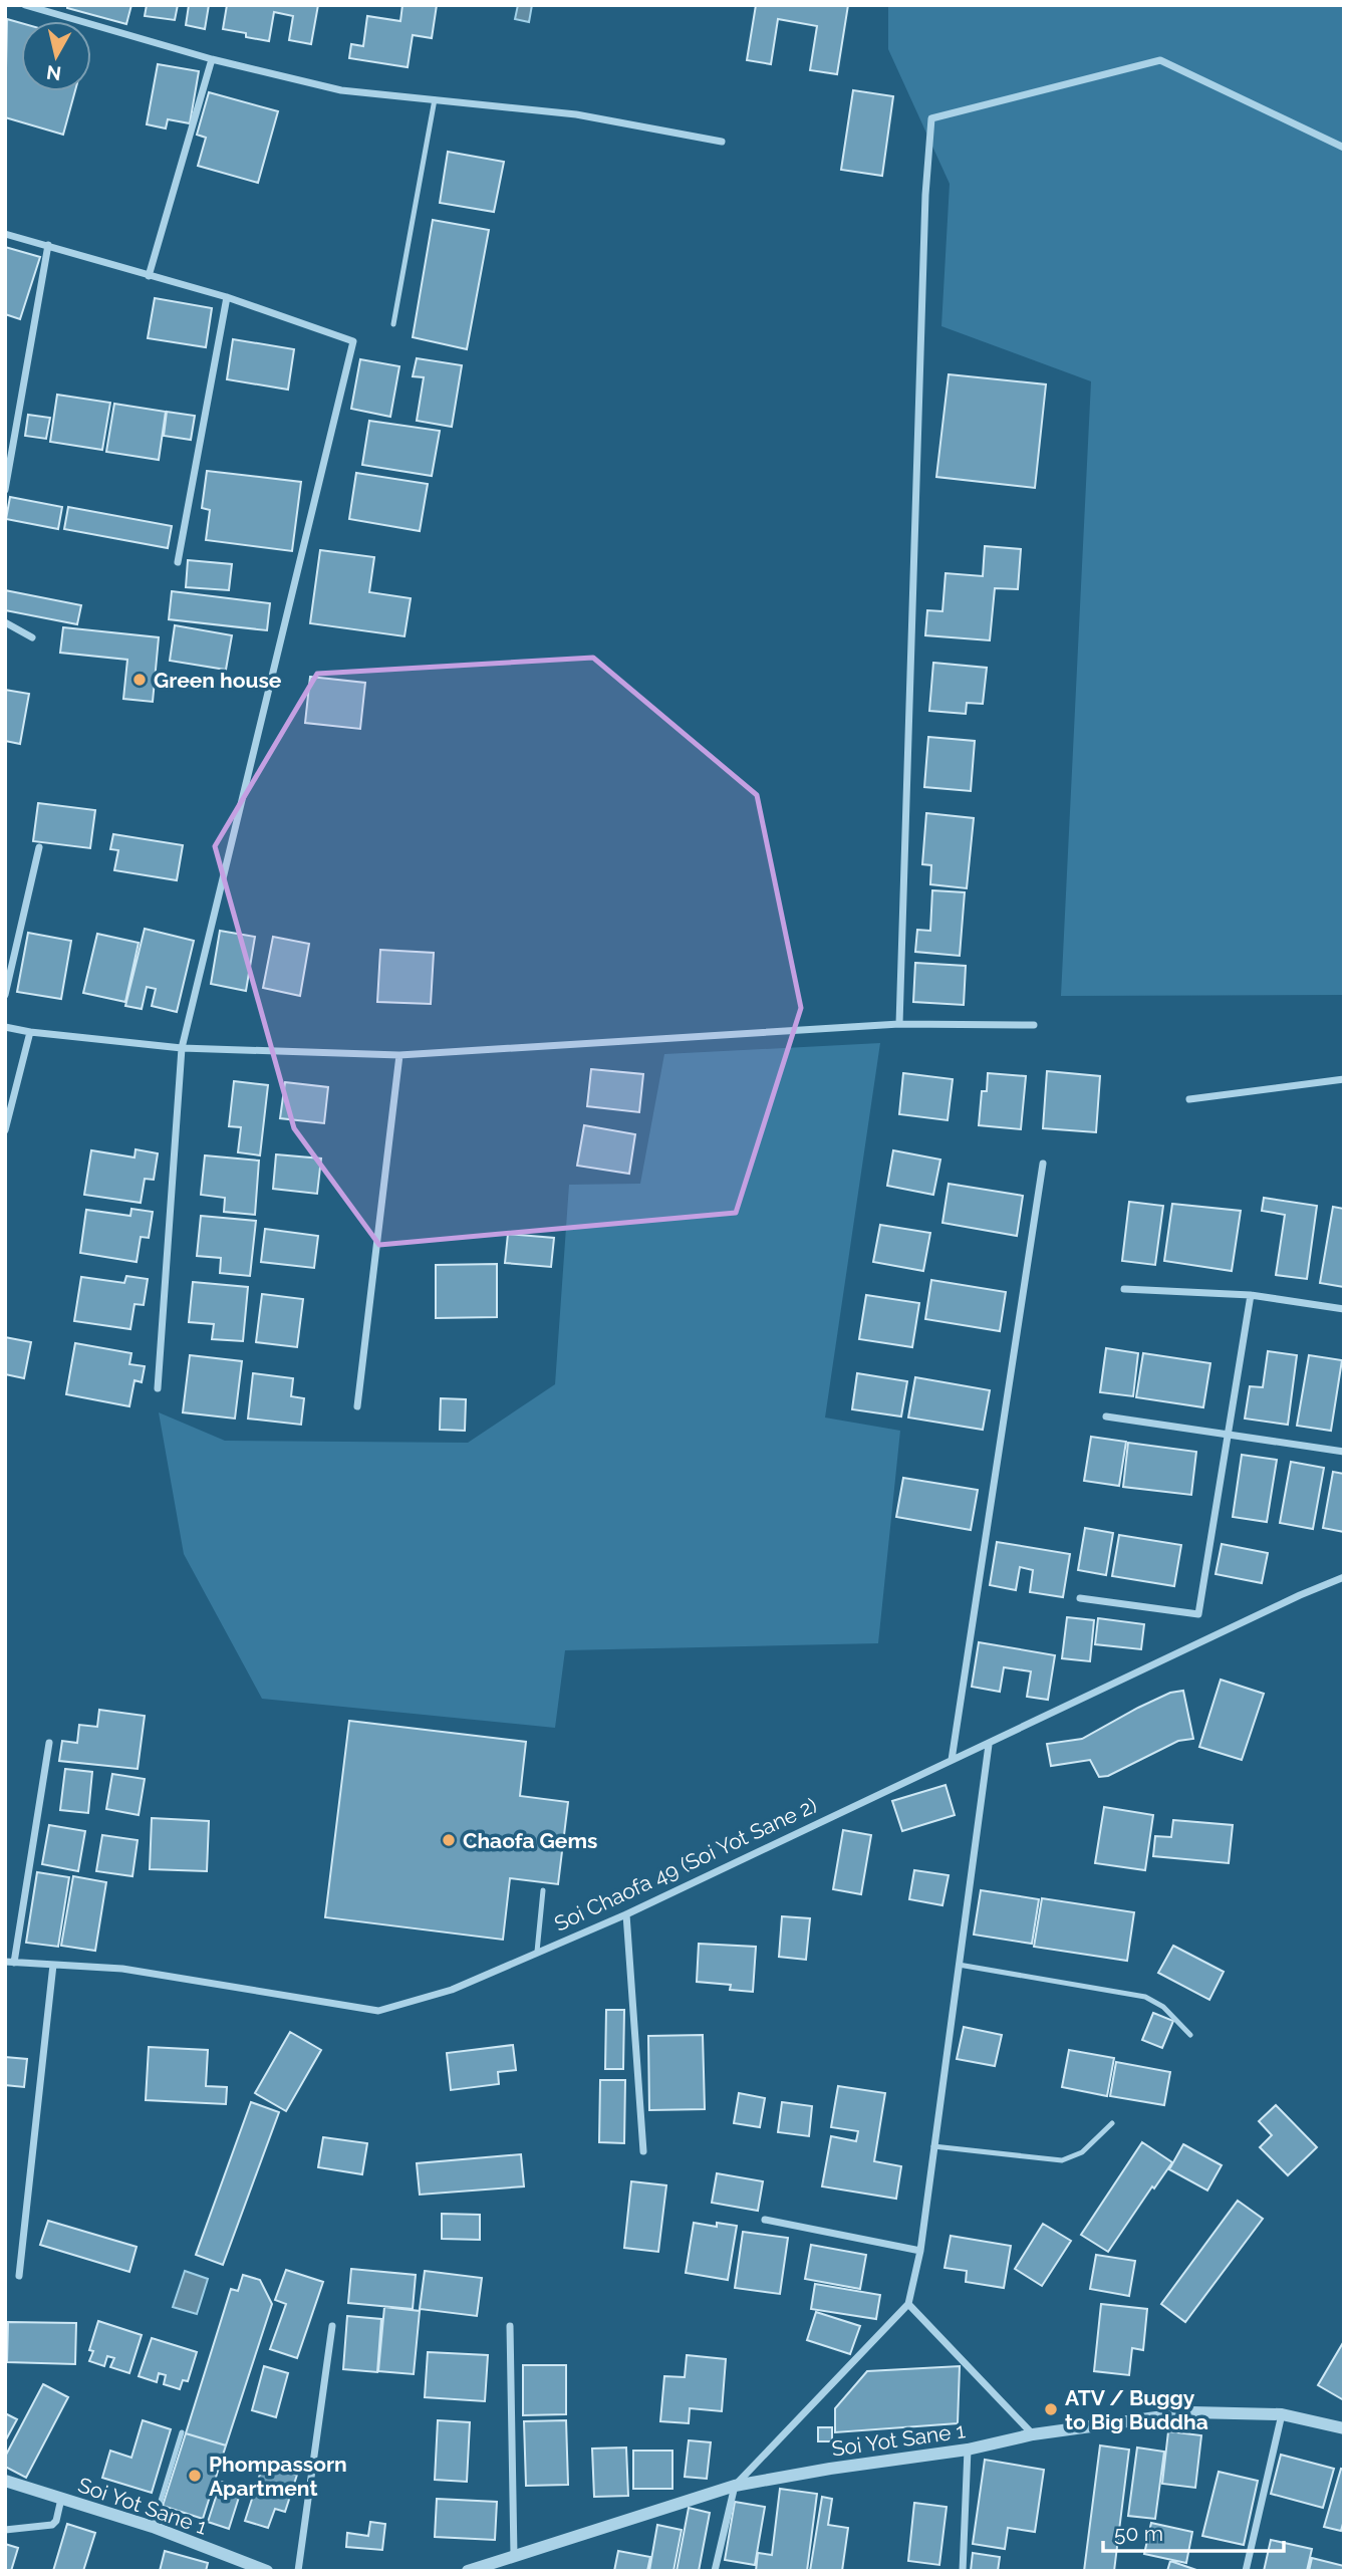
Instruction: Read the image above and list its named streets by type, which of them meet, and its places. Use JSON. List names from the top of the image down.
{
  "streets": {
    "street": ["Soi Chaofa 49 (Soi Yot Sane 2)", "Soi Yot Sane 1"]
  },
  "places": [
    "Green house",
    "Chaofa Gems",
    "ATV / Buggy to Big Buddha",
    "Phompassorn Apartment"
  ],
  "scale_bar": "50 m",
  "north": "bottom"
}
